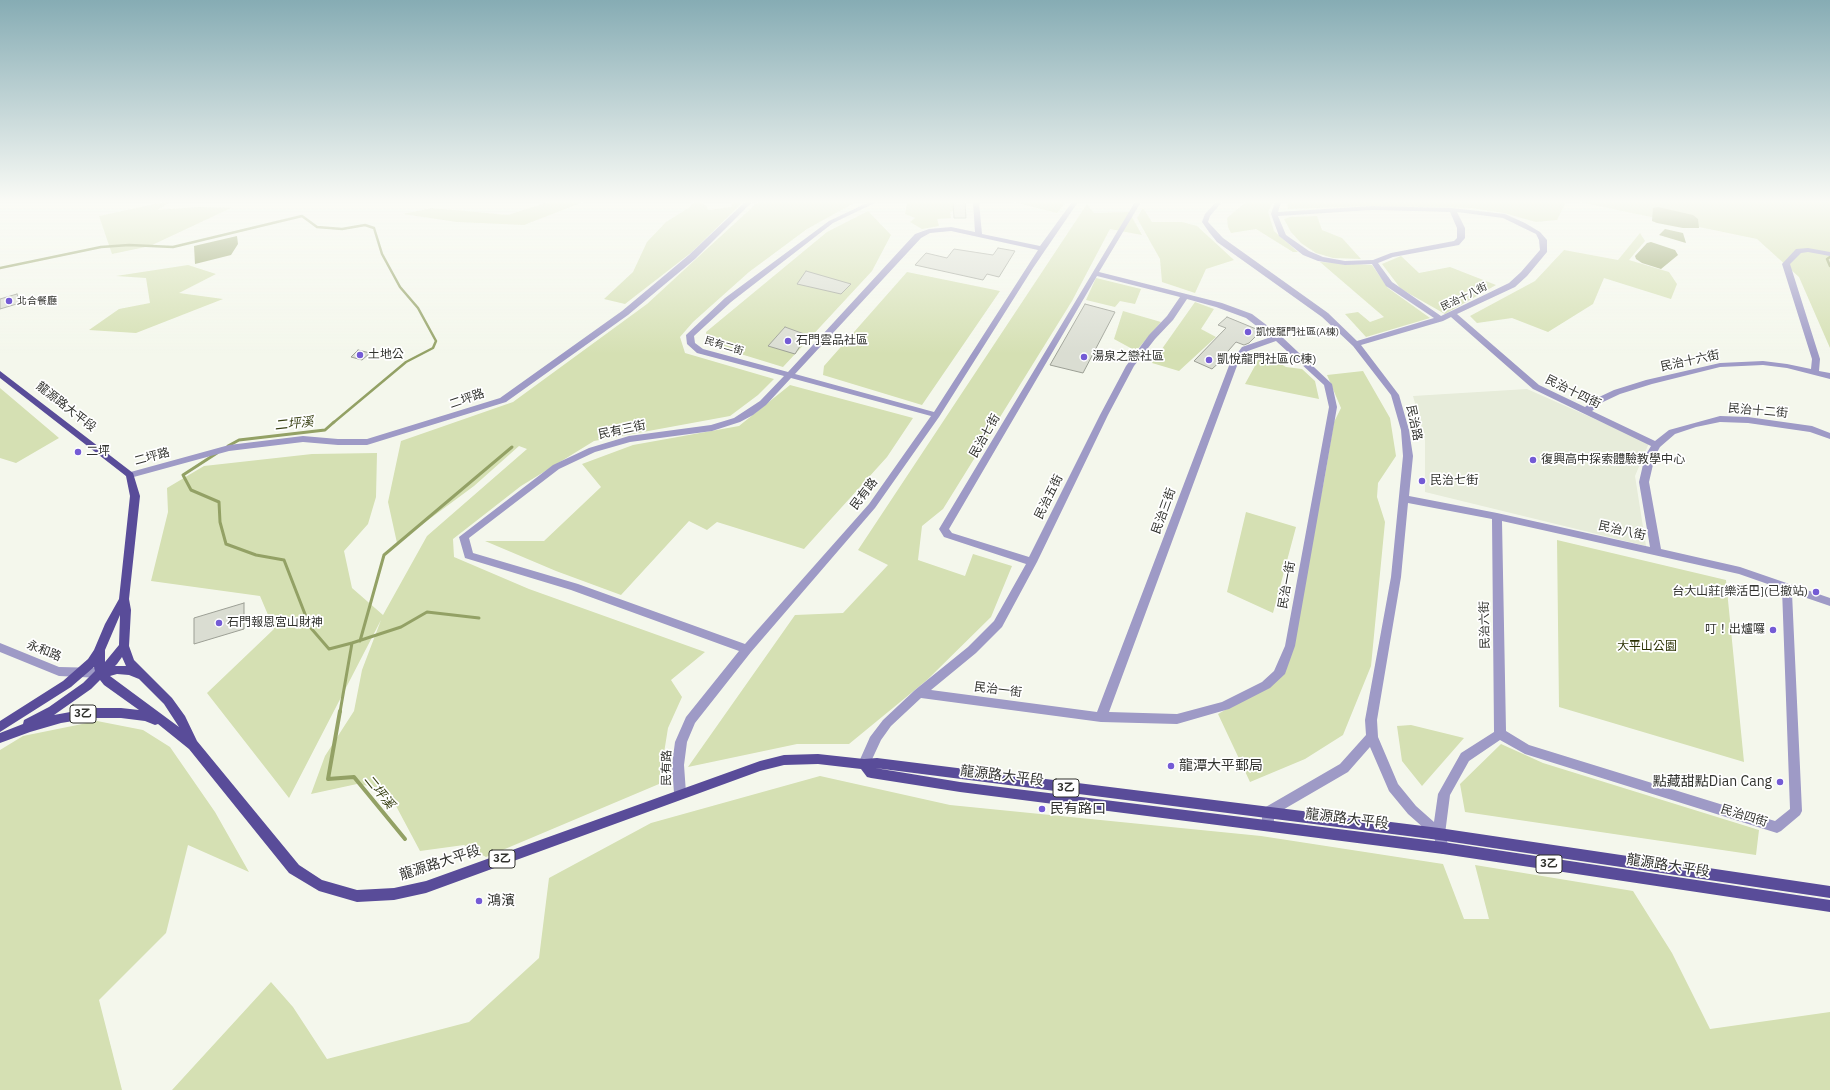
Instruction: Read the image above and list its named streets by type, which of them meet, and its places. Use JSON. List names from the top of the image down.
{
  "streets": {
    "main road": ["龍源路大平段", "3乙"],
    "street": [
      "民治十八街",
      "民有二街",
      "民治十六街",
      "民治十四街",
      "二坪路",
      "民治十二街",
      "民治路",
      "民有三街",
      "民治七街",
      "民有路",
      "民治五街",
      "民治三街",
      "民治八街",
      "民治一街",
      "民治六街",
      "永和路",
      "民治四街"
    ]
  },
  "crossings": [
    ["民治十八街", "民治十四街"],
    ["民治十八街", "民治路"],
    ["民有二街", "民有三街"],
    ["民有二街", "民有路"],
    ["民治十六街", "民治十四街"],
    ["民治十四街", "民治十二街"],
    ["二坪路", "龍源路大平段"],
    ["龍源路大平段", "民有路"],
    ["龍源路大平段", "永和路"],
    ["龍源路大平段", "3乙"],
    ["民治十二街", "民治八街"],
    ["民治路", "民治八街"],
    ["民有三街", "民有路"],
    ["民治七街", "民治五街"],
    ["民治七街", "民治一街"],
    ["民治五街", "民治一街"],
    ["民治三街", "民治一街"],
    ["民治八街", "民治六街"],
    ["民治八街", "民治四街"],
    ["民治六街", "民治四街"],
    ["永和路", "3乙"]
  ],
  "water": ["二坪溪"],
  "parks": ["大平山公園"],
  "places": [
    "北合餐廳",
    "凱悅龍門社區(A棟)",
    "石門雲品社區",
    "土地公",
    "湯泉之戀社區",
    "凱悅龍門社區(C棟)",
    "二坪",
    "復興高中探索體驗教學中心",
    "民治七街",
    "台大山莊[樂活巴](已撤站)",
    "石門報恩宮山財神",
    "叮！出爐囉",
    "龍潭大平郵局",
    "點藏甜點Dian Cang",
    "民有路口",
    "鴻濱"
  ]
}
